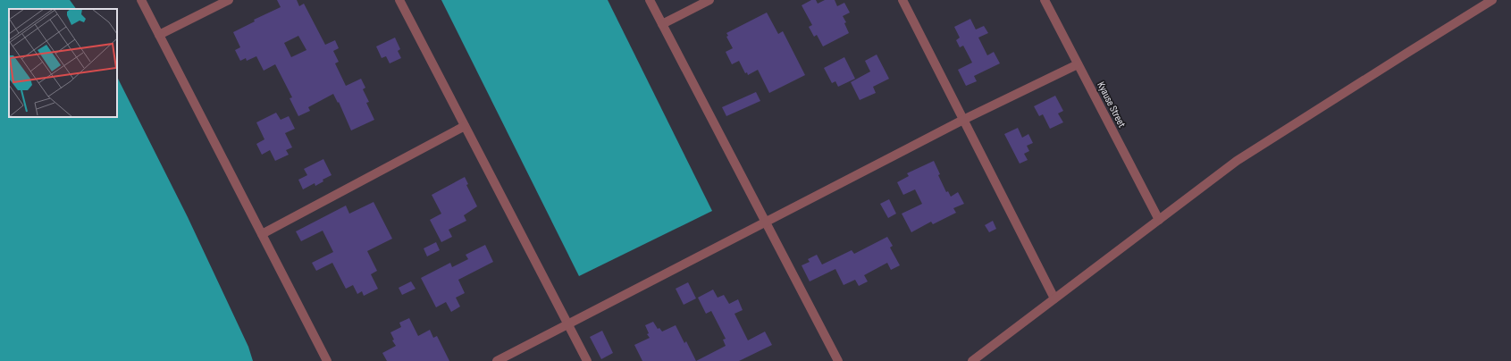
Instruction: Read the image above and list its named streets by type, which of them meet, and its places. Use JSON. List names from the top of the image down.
{
  "streets": {
    "street": ["Kyause Street"]
  }
}
